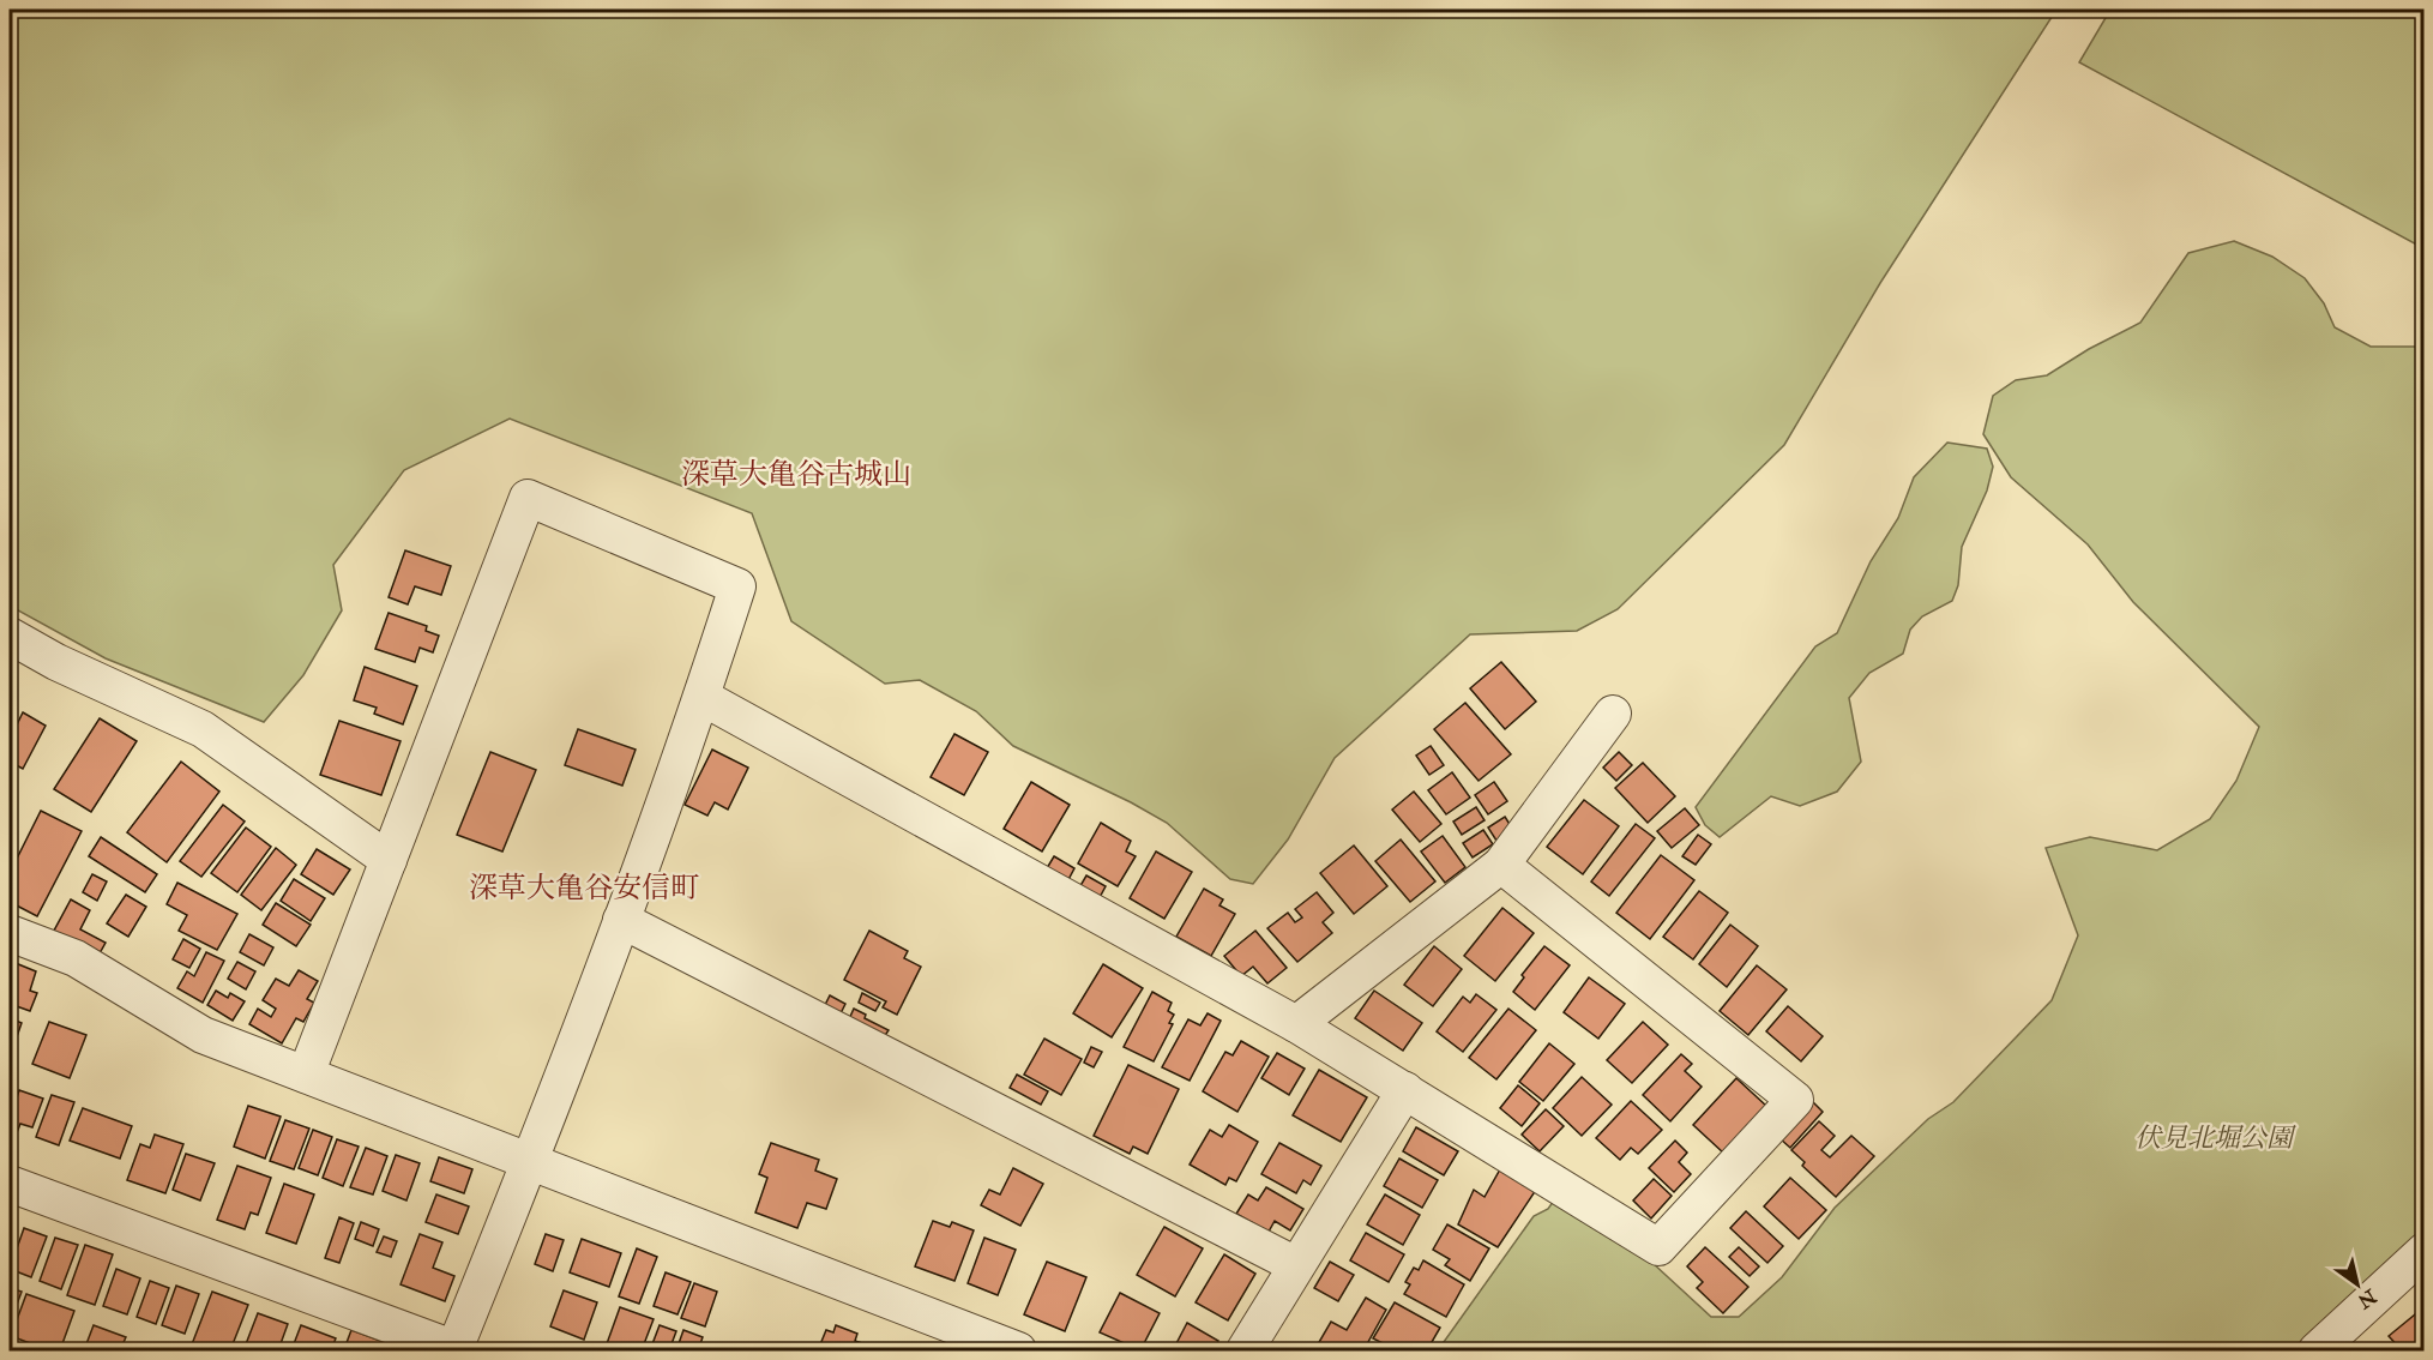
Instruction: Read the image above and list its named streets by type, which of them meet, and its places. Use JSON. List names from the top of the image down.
{
  "districts": ["深草大亀谷古城山", "深草大亀谷安信町"],
  "parks": ["伏見北堀公園"],
  "north": "bottom right"
}
